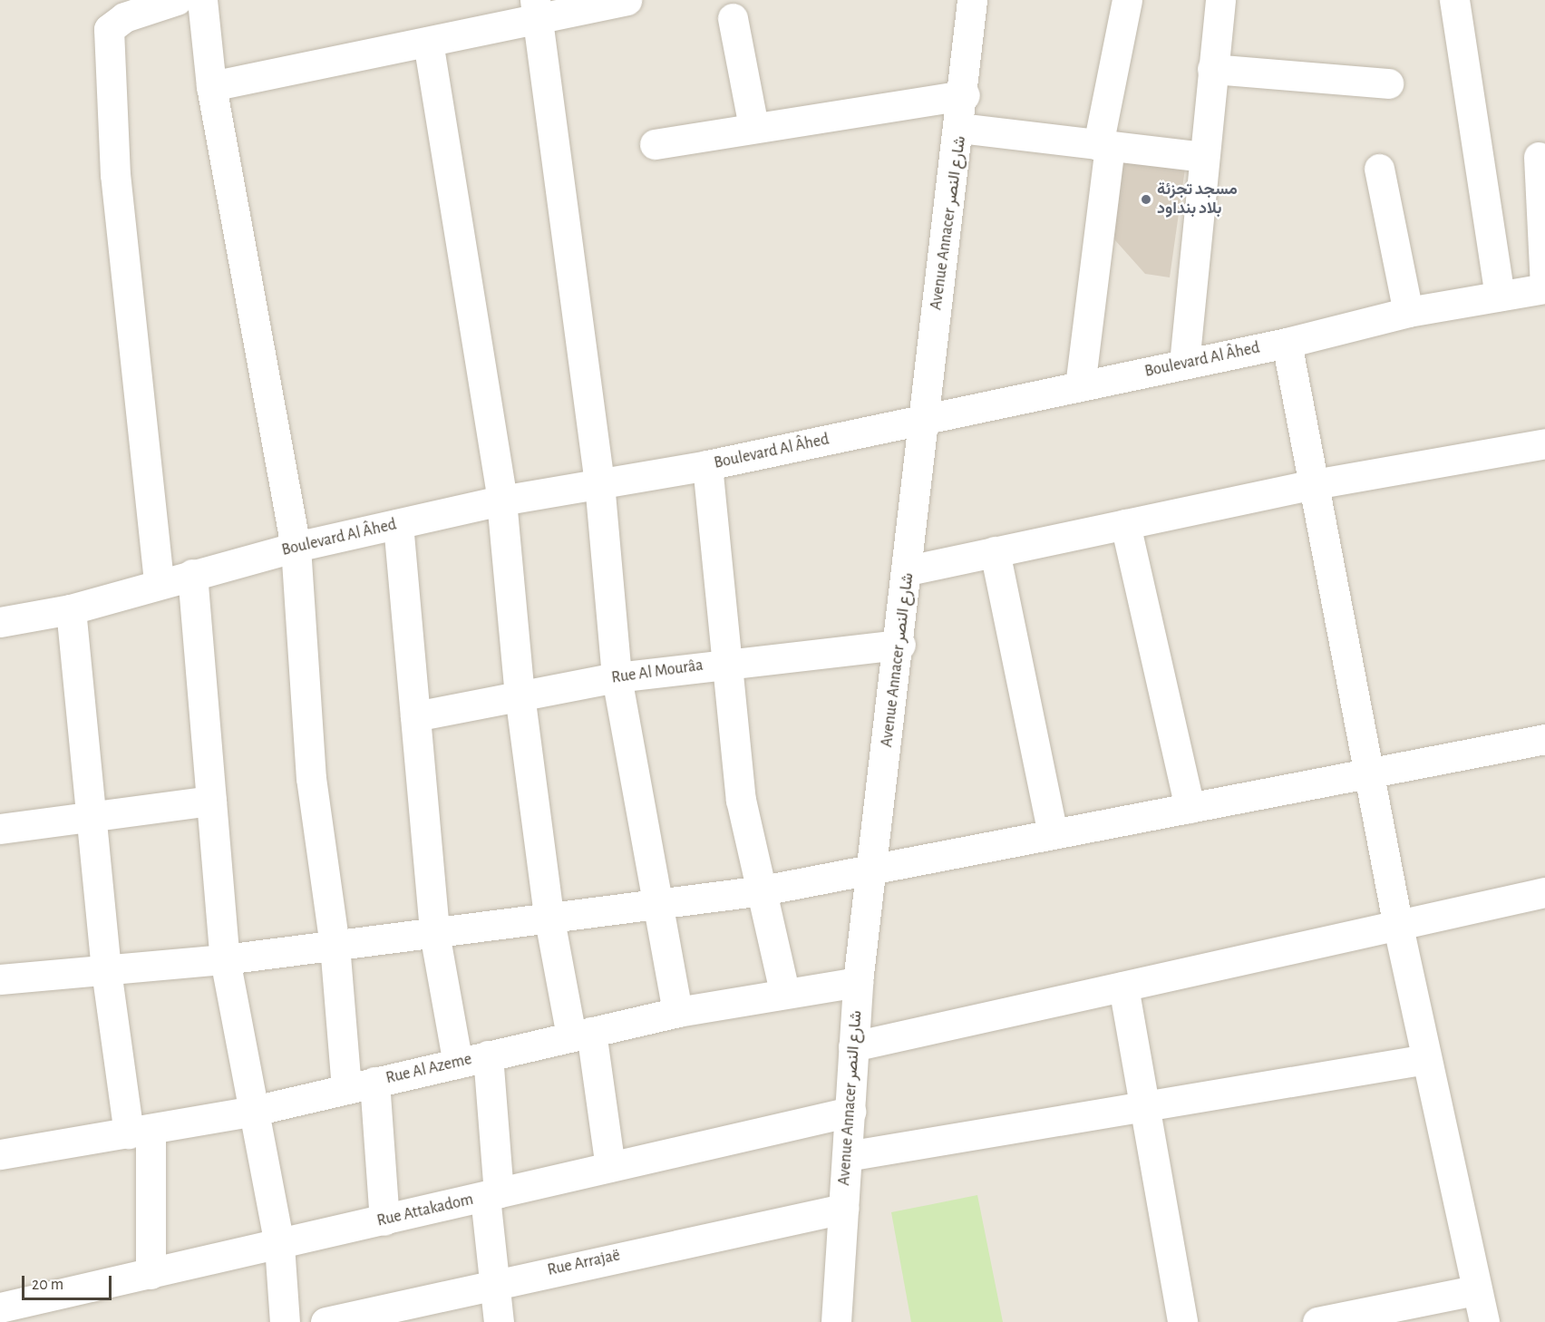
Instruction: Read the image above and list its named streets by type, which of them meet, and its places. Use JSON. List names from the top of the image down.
{
  "streets": {
    "street": [
      "Avenue Annacer شارع النصر",
      "Boulevard Al Âhed",
      "Rue Al Mourâa",
      "Rue Al Azeme",
      "Rue Attakadom",
      "Rue Arrajaë"
    ]
  },
  "crossings": [
    ["Avenue Annacer شارع النصر", "Boulevard Al Âhed"],
    ["Avenue Annacer شارع النصر", "Rue Al Mourâa"],
    ["Avenue Annacer شارع النصر", "Rue Al Azeme"],
    ["Avenue Annacer شارع النصر", "Rue Attakadom"],
    ["Avenue Annacer شارع النصر", "Rue Arrajaë"]
  ],
  "places": ["مسجد تجزئة بلاد بنداود"],
  "scale_bar": "20 m"
}
